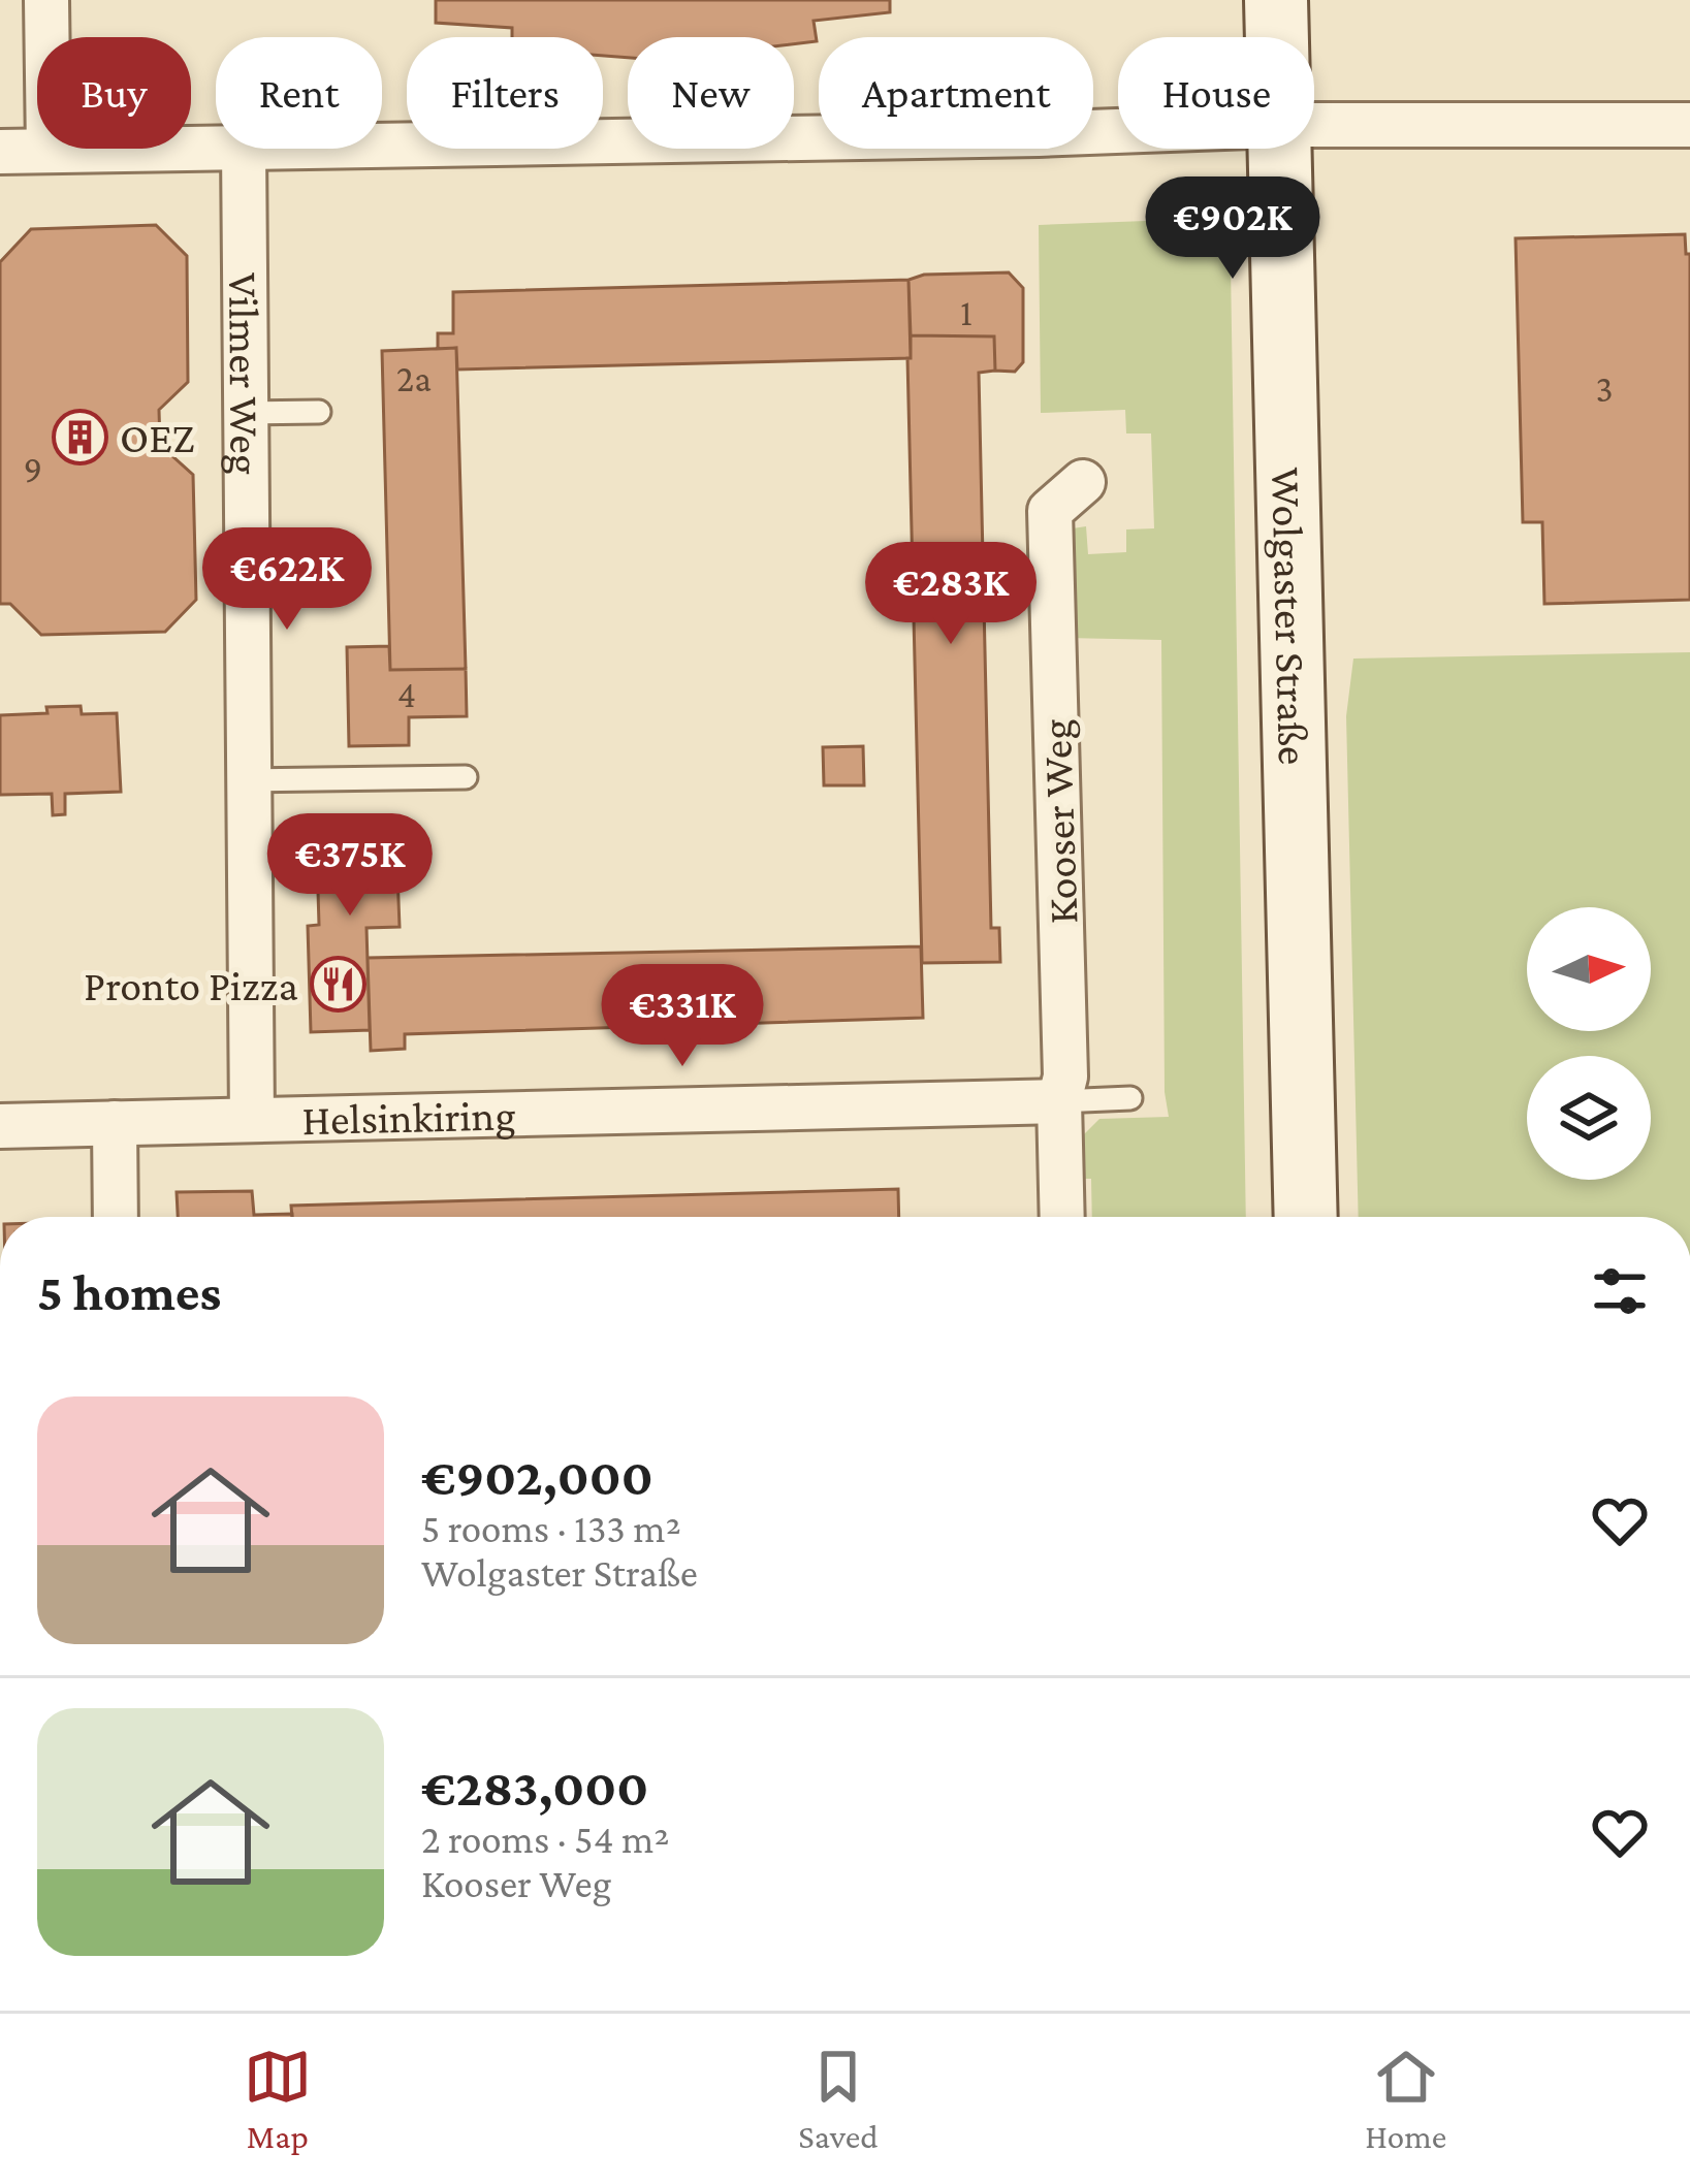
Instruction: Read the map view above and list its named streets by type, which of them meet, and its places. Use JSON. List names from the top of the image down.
{
  "streets": {
    "main road": ["Wolgaster Straße"],
    "street": ["Vilmer Weg", "Kooser Weg", "Helsinkiring"]
  },
  "crossings": [
    ["Vilmer Weg", "Helsinkiring"],
    ["Kooser Weg", "Helsinkiring"]
  ],
  "places": {
    "building": ["OEZ"],
    "restaurant": ["Pronto Pizza"]
  },
  "house_numbers": [
    "1",
    "2a",
    "3",
    "9",
    "4"
  ],
  "north": "right",
  "page": {
    "chip": [
      "Buy",
      "Rent",
      "Filters",
      "New",
      "Apartment",
      "House"
    ],
    "price": [
      "€902K",
      "€622K",
      "€283K",
      "€375K",
      "€331K"
    ],
    "heading": "5 homes",
    "list": [
      {
        "name": "€902,000",
        "note": "5 rooms · 133 m² · Wolgaster Straße"
      },
      {
        "name": "€283,000",
        "note": "2 rooms · 54 m² · Kooser Weg"
      }
    ],
    "tabs": ["Map", "Saved", "Home"]
  }
}
